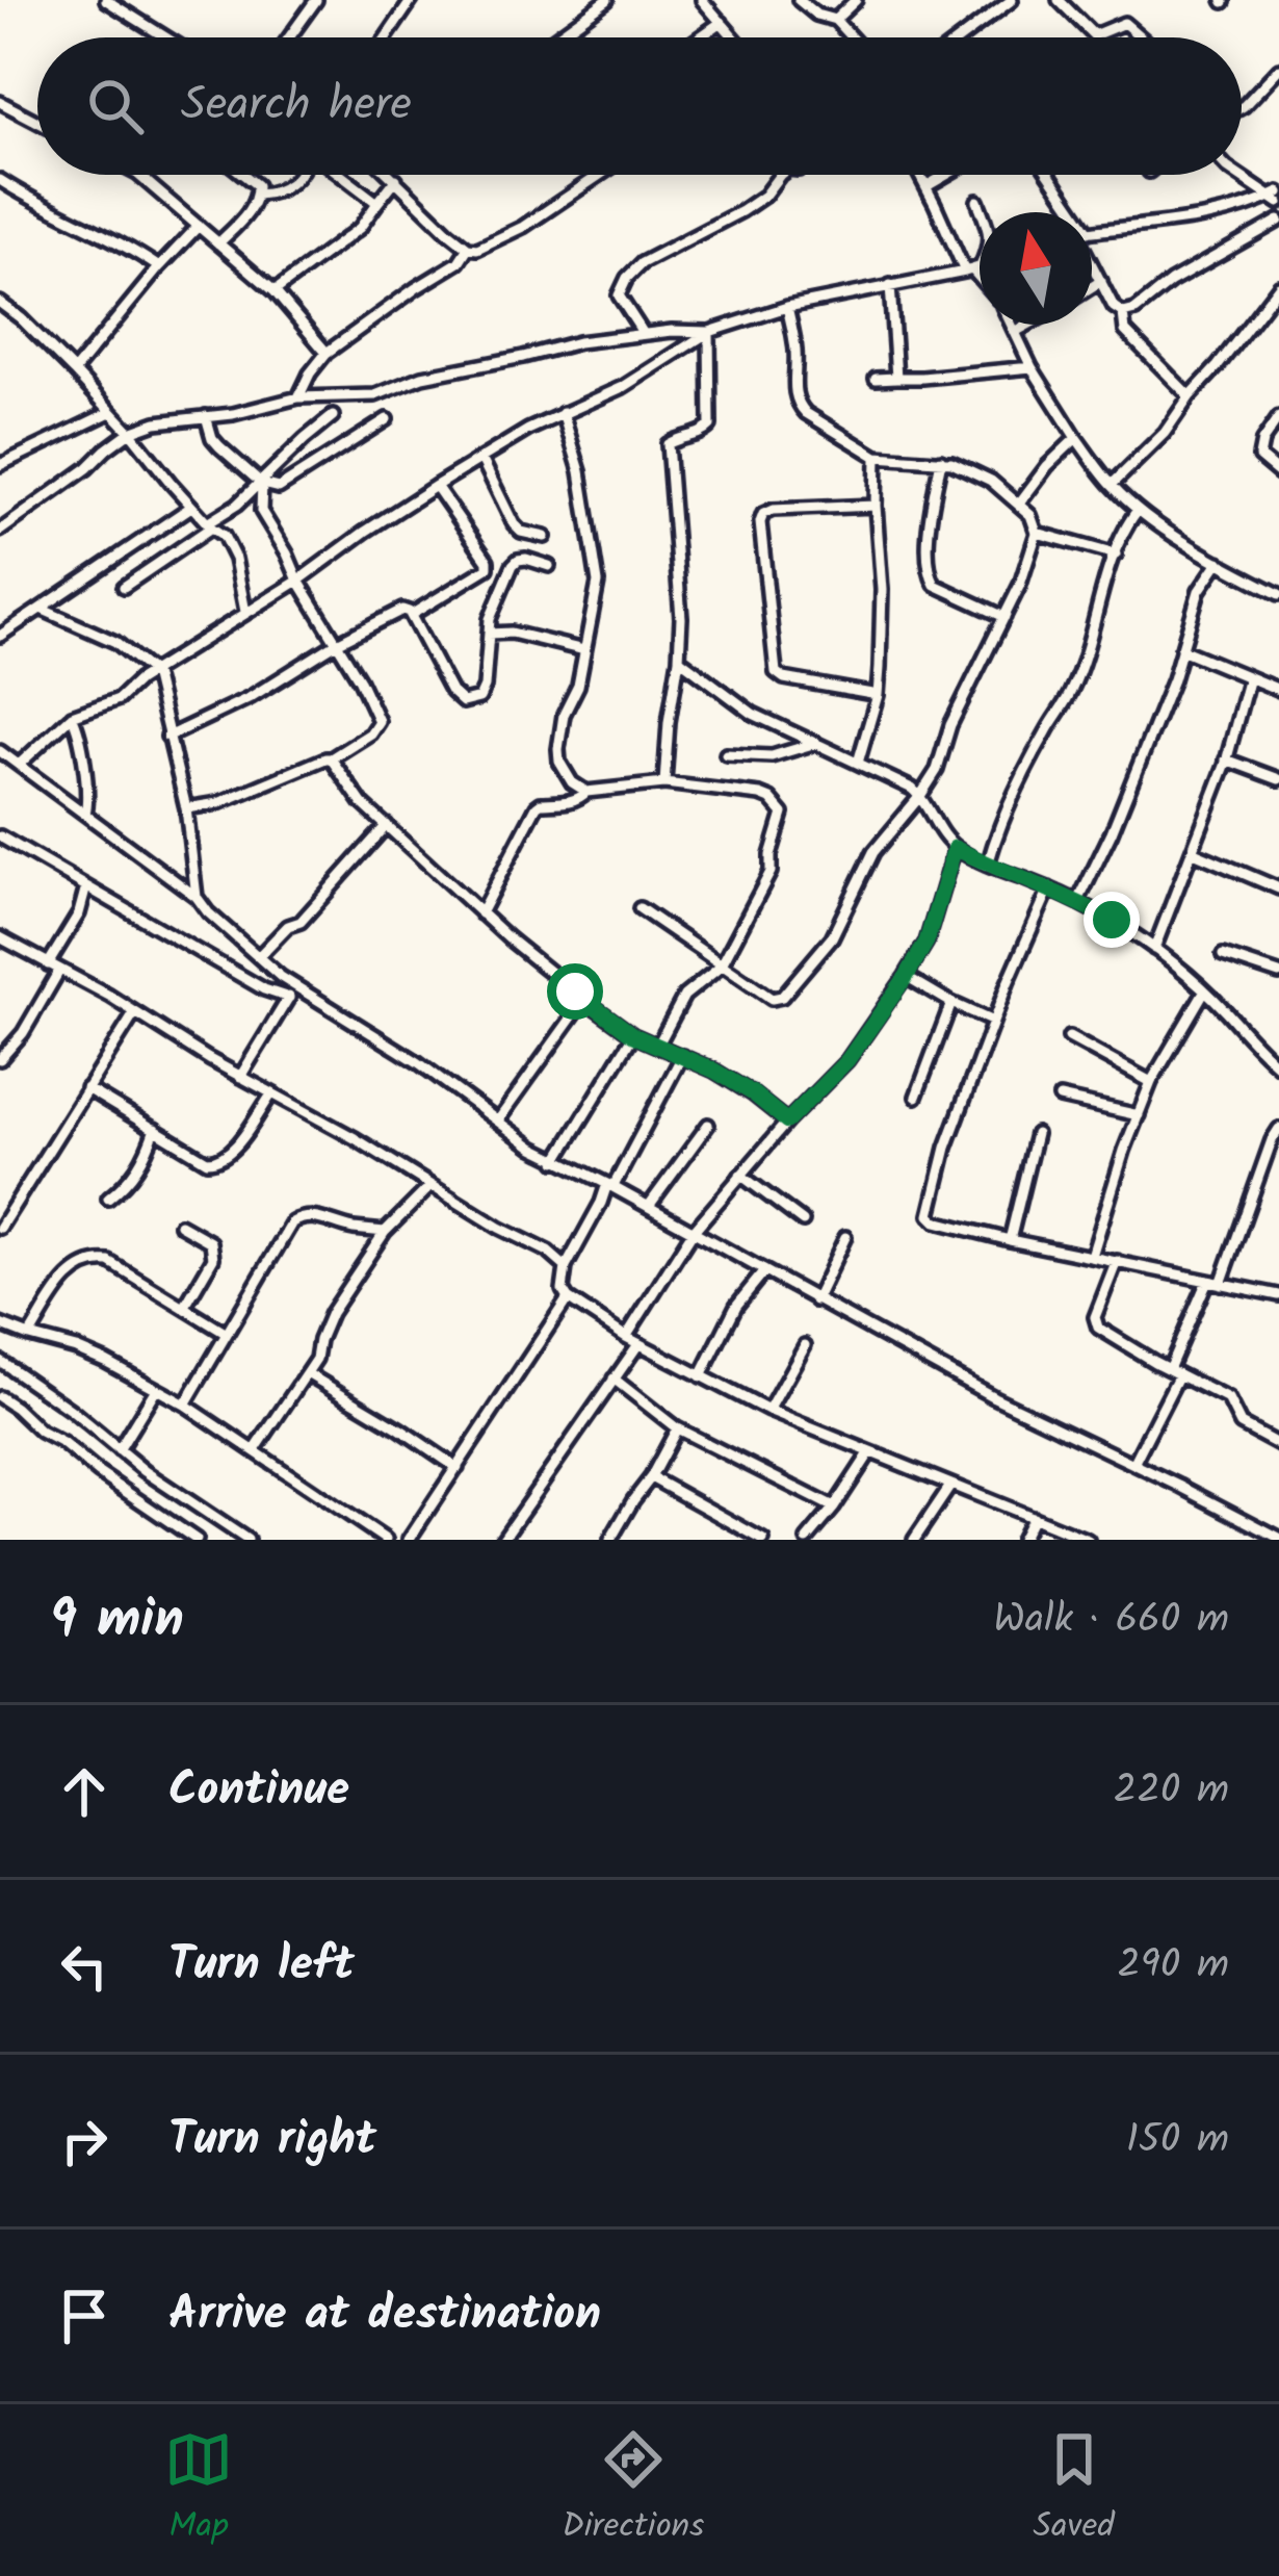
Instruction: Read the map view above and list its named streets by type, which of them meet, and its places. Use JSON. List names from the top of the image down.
{
  "north": "top",
  "page": {
    "search": "Search here",
    "heading": ["9 min", "Walk · 660 m"],
    "list": [
      ["Continue", "220 m"],
      ["Turn left", "290 m"],
      ["Turn right", "150 m"],
      "Arrive at destination"
    ],
    "nav": ["Map", "Directions", "Saved"]
  }
}
